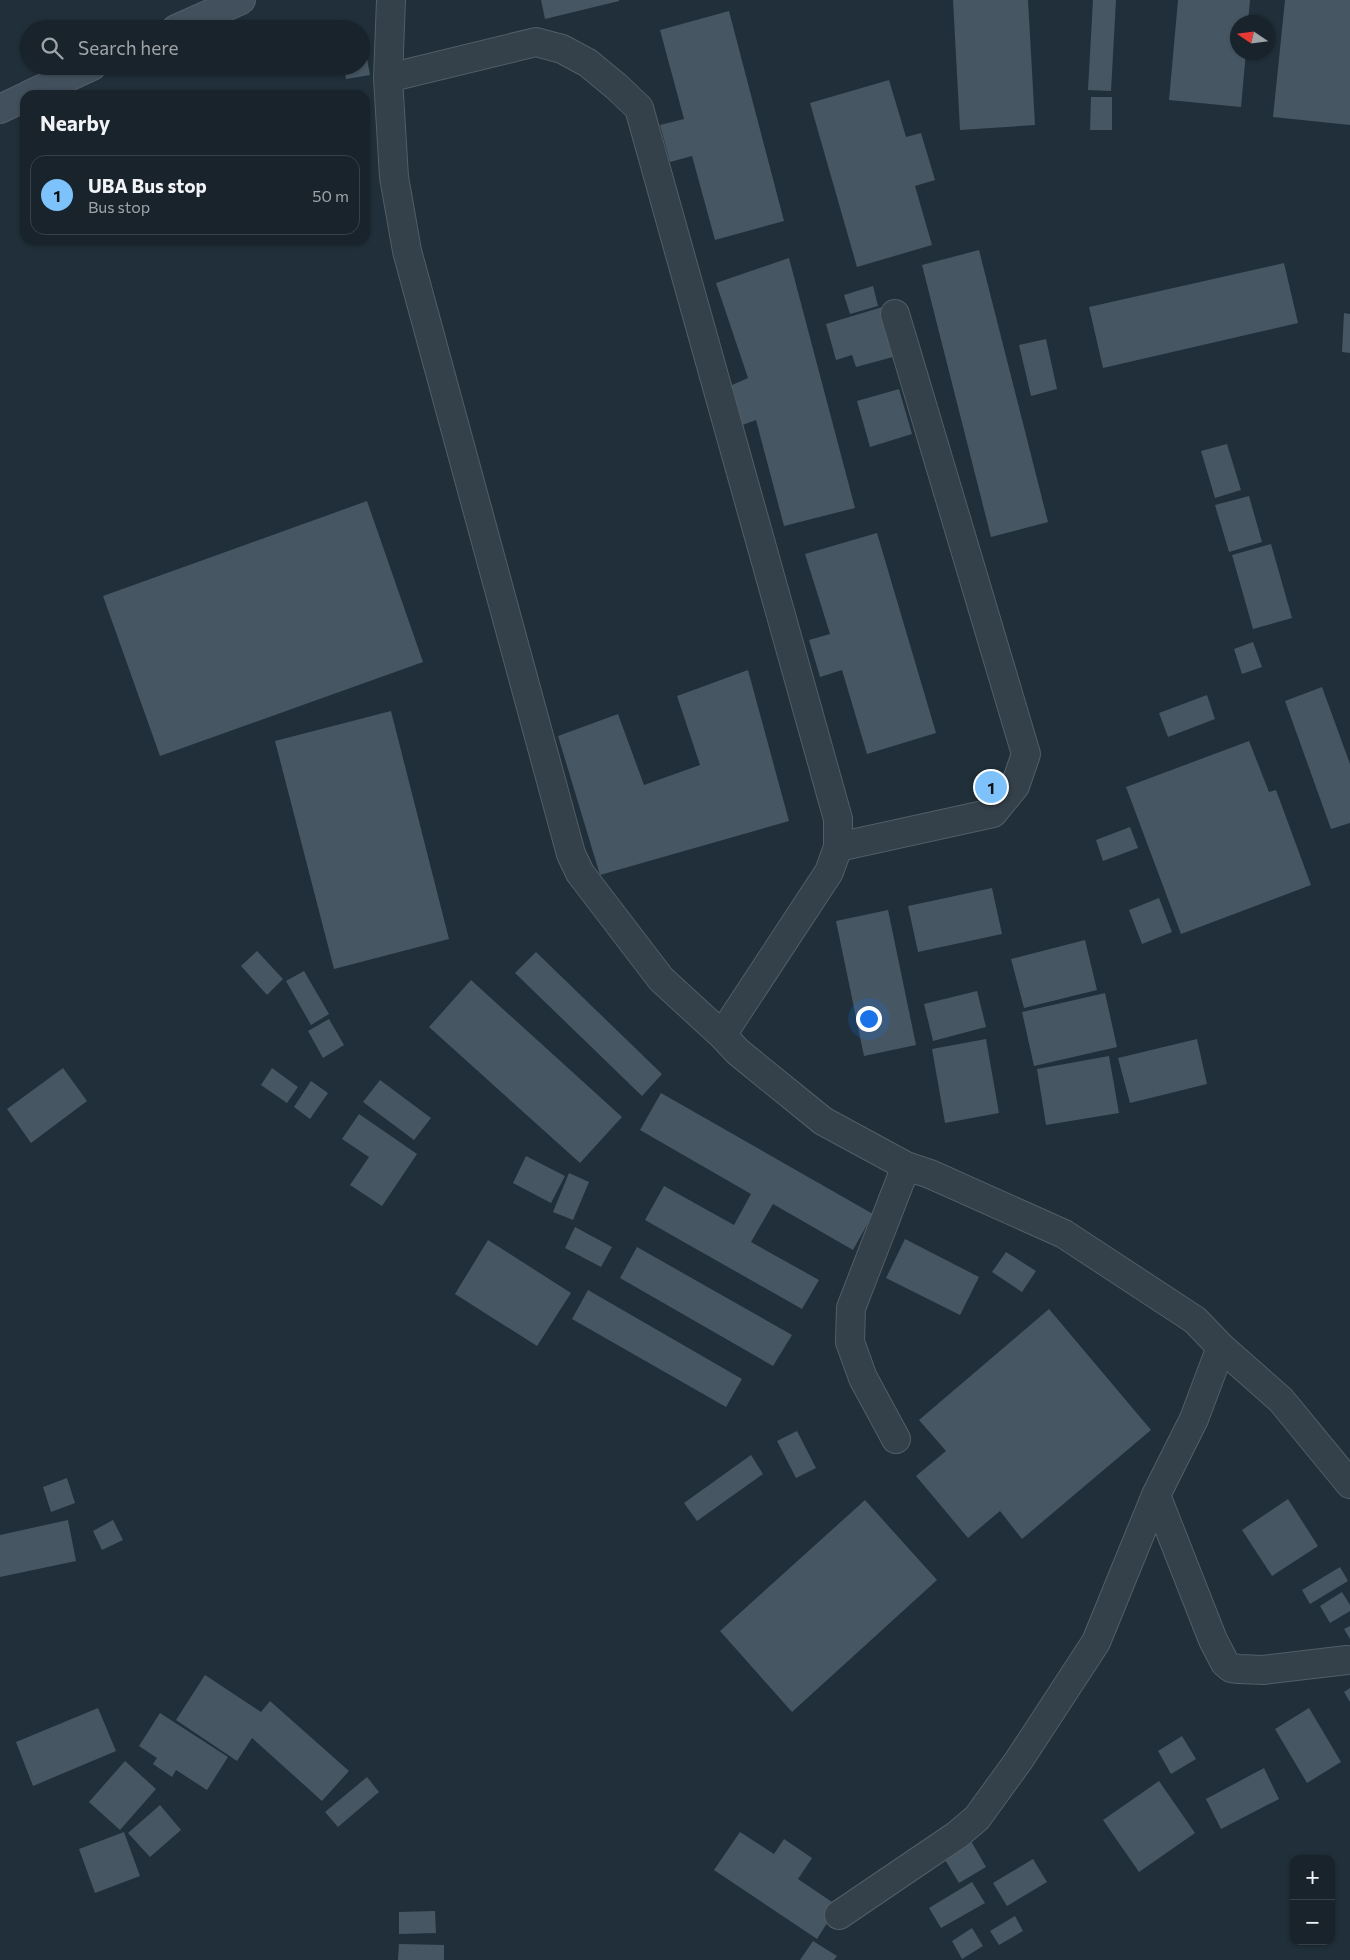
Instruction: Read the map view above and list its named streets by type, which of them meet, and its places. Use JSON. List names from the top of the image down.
{
  "north": "left",
  "page": {
    "search": "Search here",
    "heading": "Nearby",
    "list": [
      {
        "mark": "1",
        "name": "UBA Bus stop",
        "note": "Bus stop",
        "value": "50 m"
      }
    ],
    "pins": "1",
    "map_buttons": ["+", "−"]
  }
}
